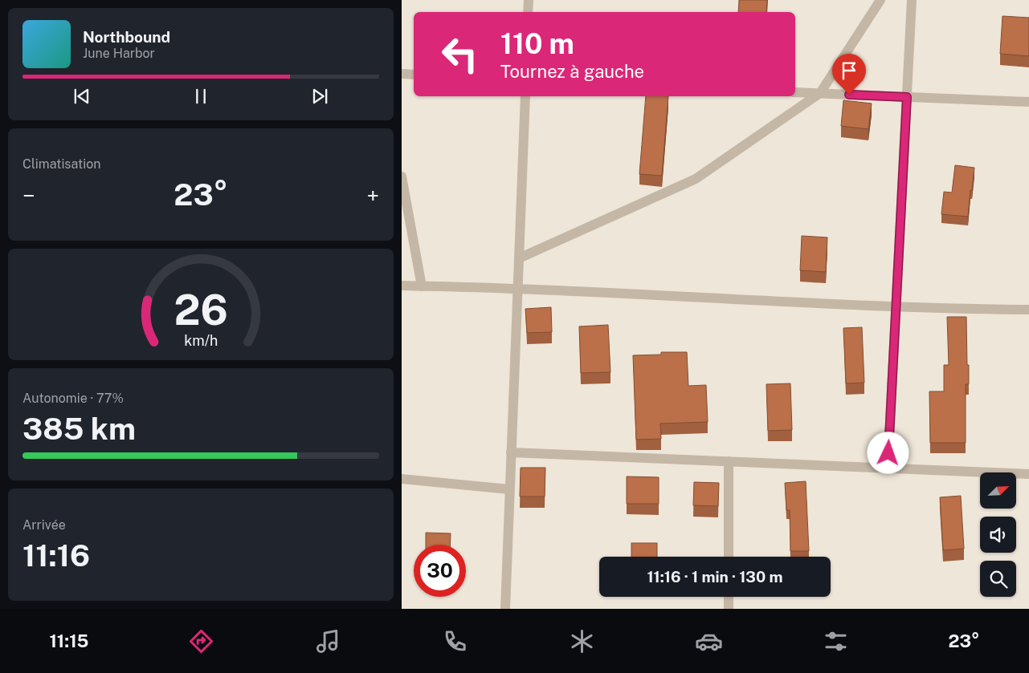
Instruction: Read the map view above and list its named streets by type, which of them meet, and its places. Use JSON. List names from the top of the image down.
{
  "north": "top right",
  "page": {
    "turn": ["110 m", "Tournez à gauche"],
    "song": ["Northbound", "June Harbor"],
    "tile": [
      "Climatisation",
      ["Autonomie · 77%", "385 km"],
      ["Arrivée", "11:16"]
    ],
    "heat": ["−", "23°", "+"],
    "limit": "30",
    "trip": "11:16 · 1 min · 130 m",
    "tabs": ["11:15", "23°"],
    "gauge": ["26", "km/h"]
  }
}
